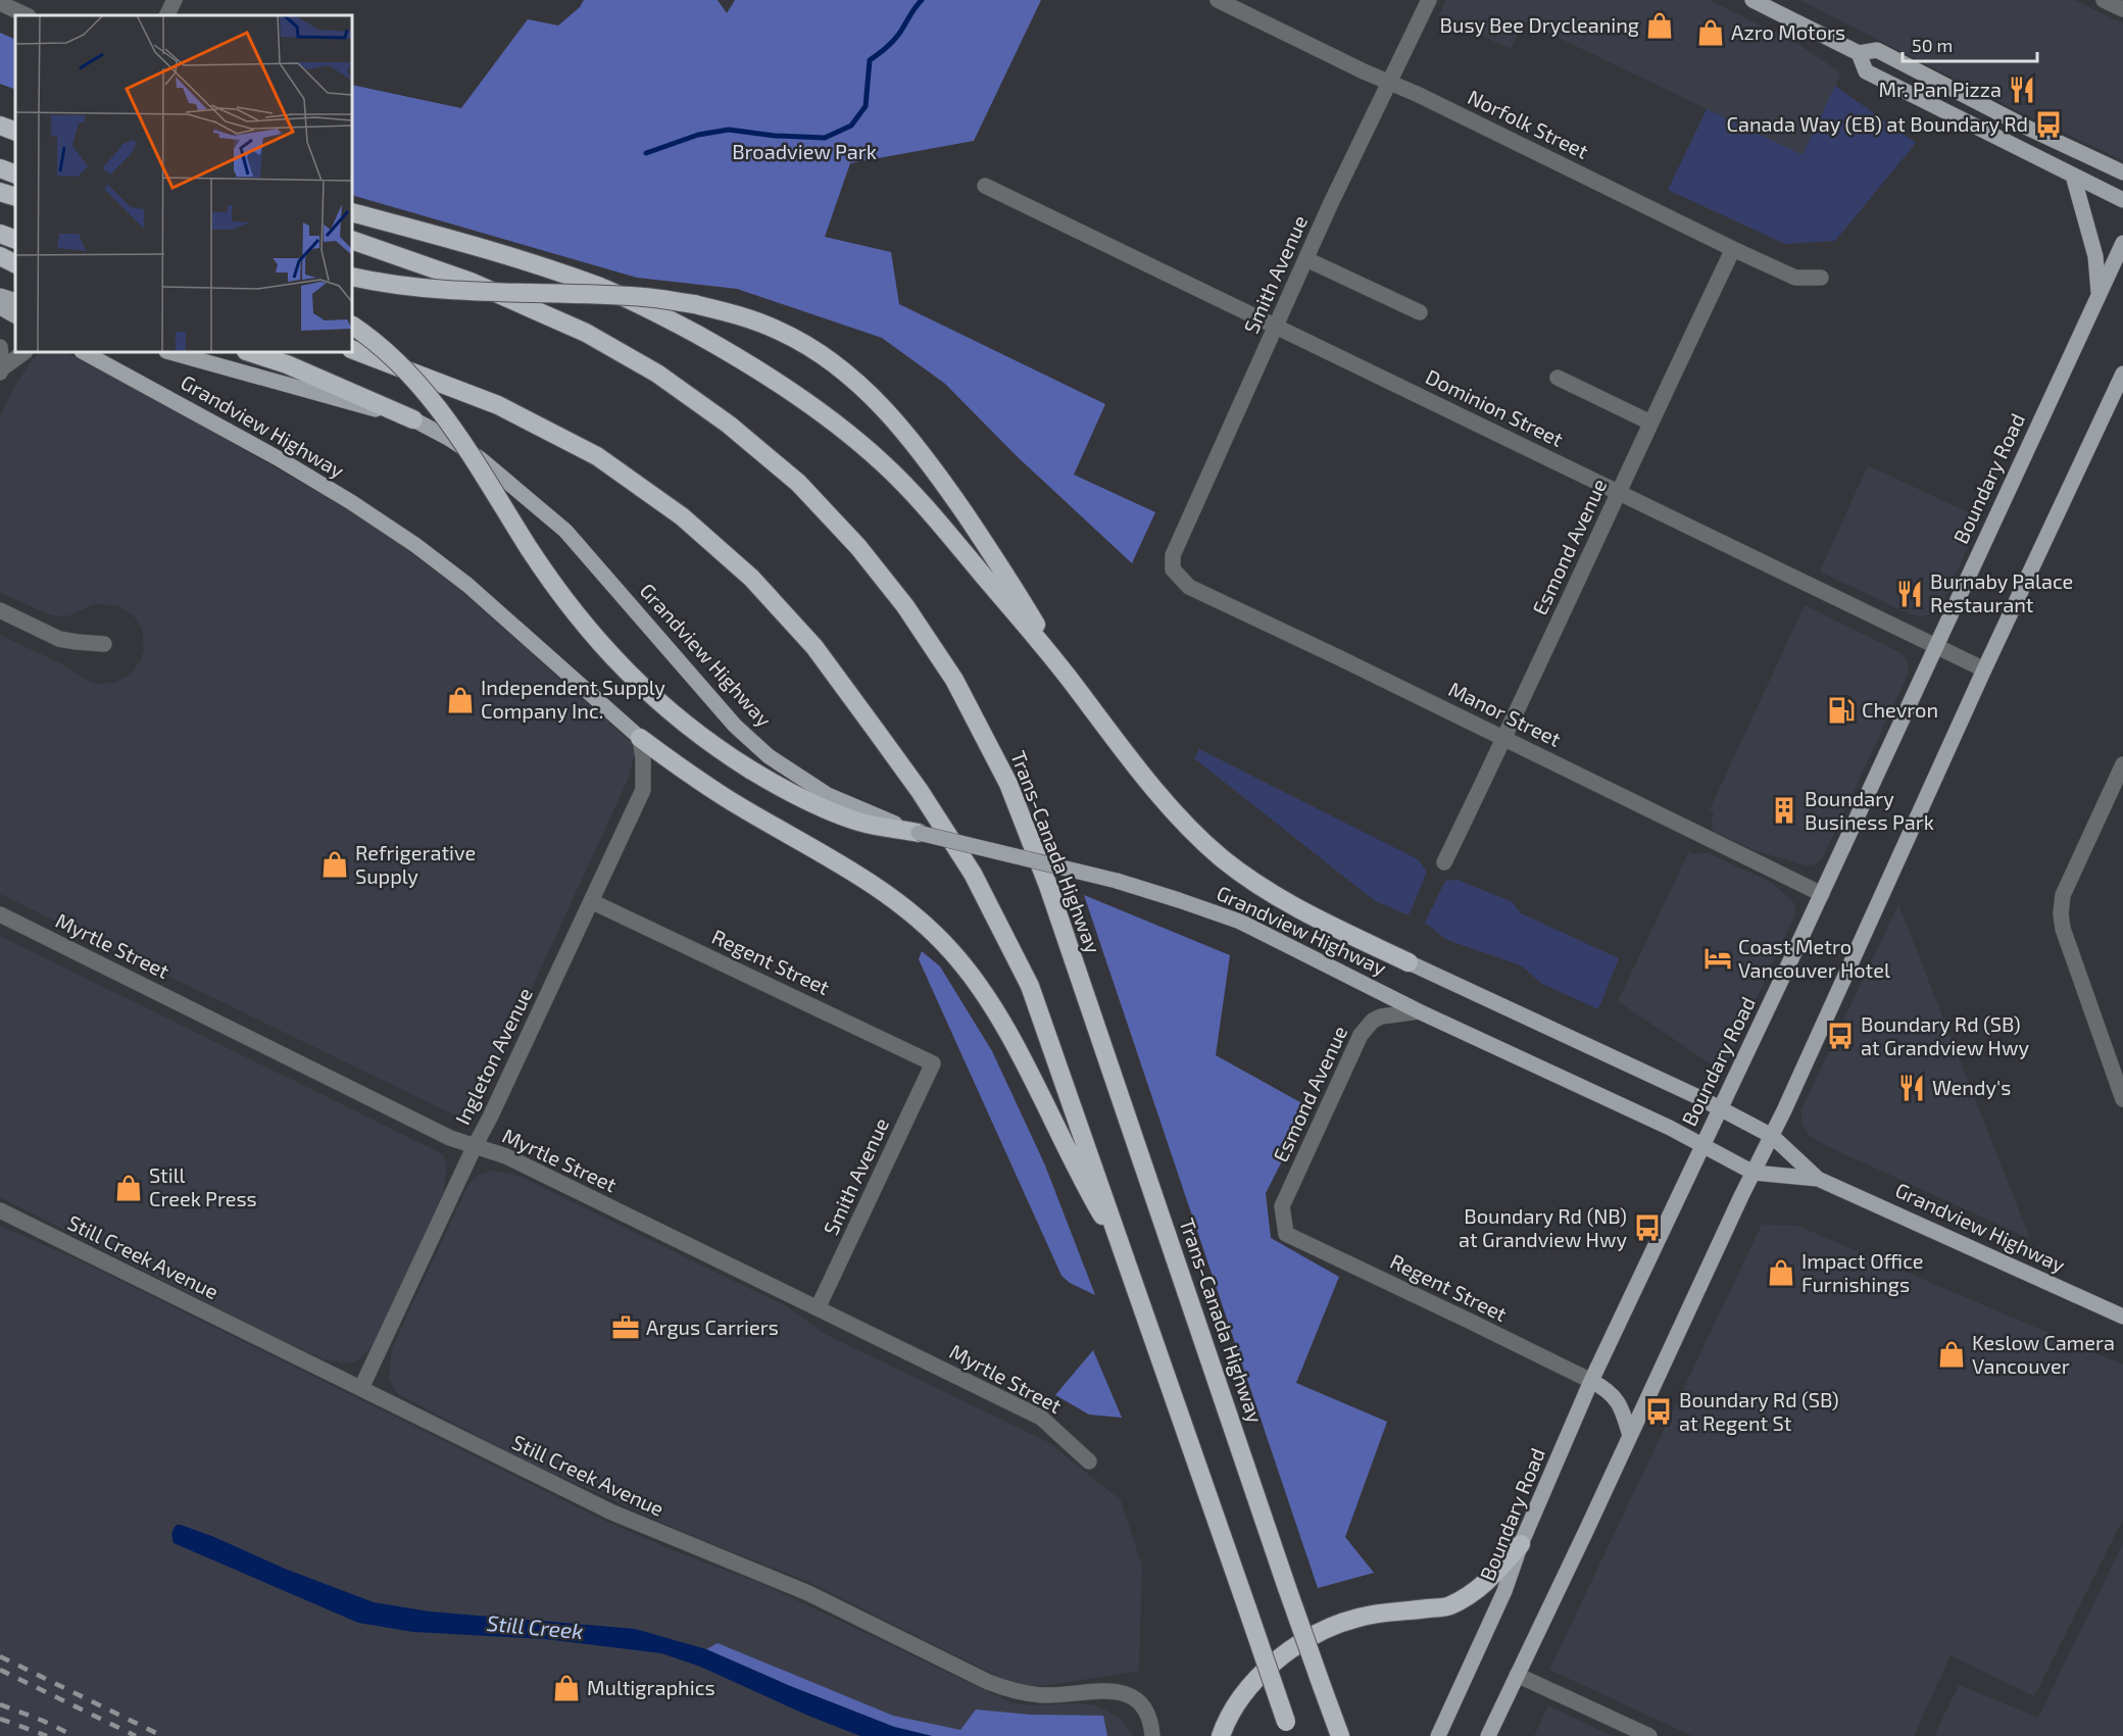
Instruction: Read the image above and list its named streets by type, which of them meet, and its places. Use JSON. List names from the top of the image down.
{
  "streets": {
    "highway": ["Trans-Canada Highway"],
    "main road": ["Grandview Highway", "Boundary Road"],
    "street": [
      "Norfolk Street",
      "Smith Avenue",
      "Dominion Street",
      "Esmond Avenue",
      "Manor Street",
      "Myrtle Street",
      "Regent Street",
      "Ingleton Avenue",
      "Still Creek Avenue"
    ]
  },
  "crossings": [
    ["Norfolk Street", "Smith Avenue"],
    ["Norfolk Street", "Esmond Avenue"],
    ["Smith Avenue", "Dominion Street"],
    ["Smith Avenue", "Manor Street"],
    ["Smith Avenue", "Myrtle Street"],
    ["Smith Avenue", "Regent Street"],
    ["Dominion Street", "Boundary Road"],
    ["Dominion Street", "Esmond Avenue"],
    ["Grandview Highway", "Boundary Road"],
    ["Grandview Highway", "Esmond Avenue"],
    ["Grandview Highway", "Ingleton Avenue"],
    ["Boundary Road", "Manor Street"],
    ["Boundary Road", "Regent Street"],
    ["Esmond Avenue", "Manor Street"],
    ["Esmond Avenue", "Regent Street"],
    ["Myrtle Street", "Ingleton Avenue"],
    ["Regent Street", "Ingleton Avenue"],
    ["Ingleton Avenue", "Still Creek Avenue"]
  ],
  "water": ["Still Creek"],
  "parks": ["Broadview Park"],
  "places": {
    "shop": [
      "Busy Bee Drycleaning",
      "Azro Motors",
      "Independent Supply Company Inc.",
      "Refrigerative Supply",
      "Still Creek Press",
      "Impact Office Furnishings",
      "Keslow Camera Vancouver",
      "Multigraphics"
    ],
    "restaurant": ["Mr. Pan Pizza", "Burnaby Palace Restaurant", "Wendy's"],
    "bus stop": [
      "Canada Way (EB) at Boundary Rd",
      "Boundary Rd (SB) at Grandview Hwy",
      "Boundary Rd (NB) at Grandview Hwy",
      "Boundary Rd (SB) at Regent St"
    ],
    "fuel station": ["Chevron"],
    "building": ["Boundary Business Park"],
    "hotel": ["Coast Metro Vancouver Hotel"],
    "office": ["Argus Carriers"]
  },
  "scale_bar": "50 m"
}
